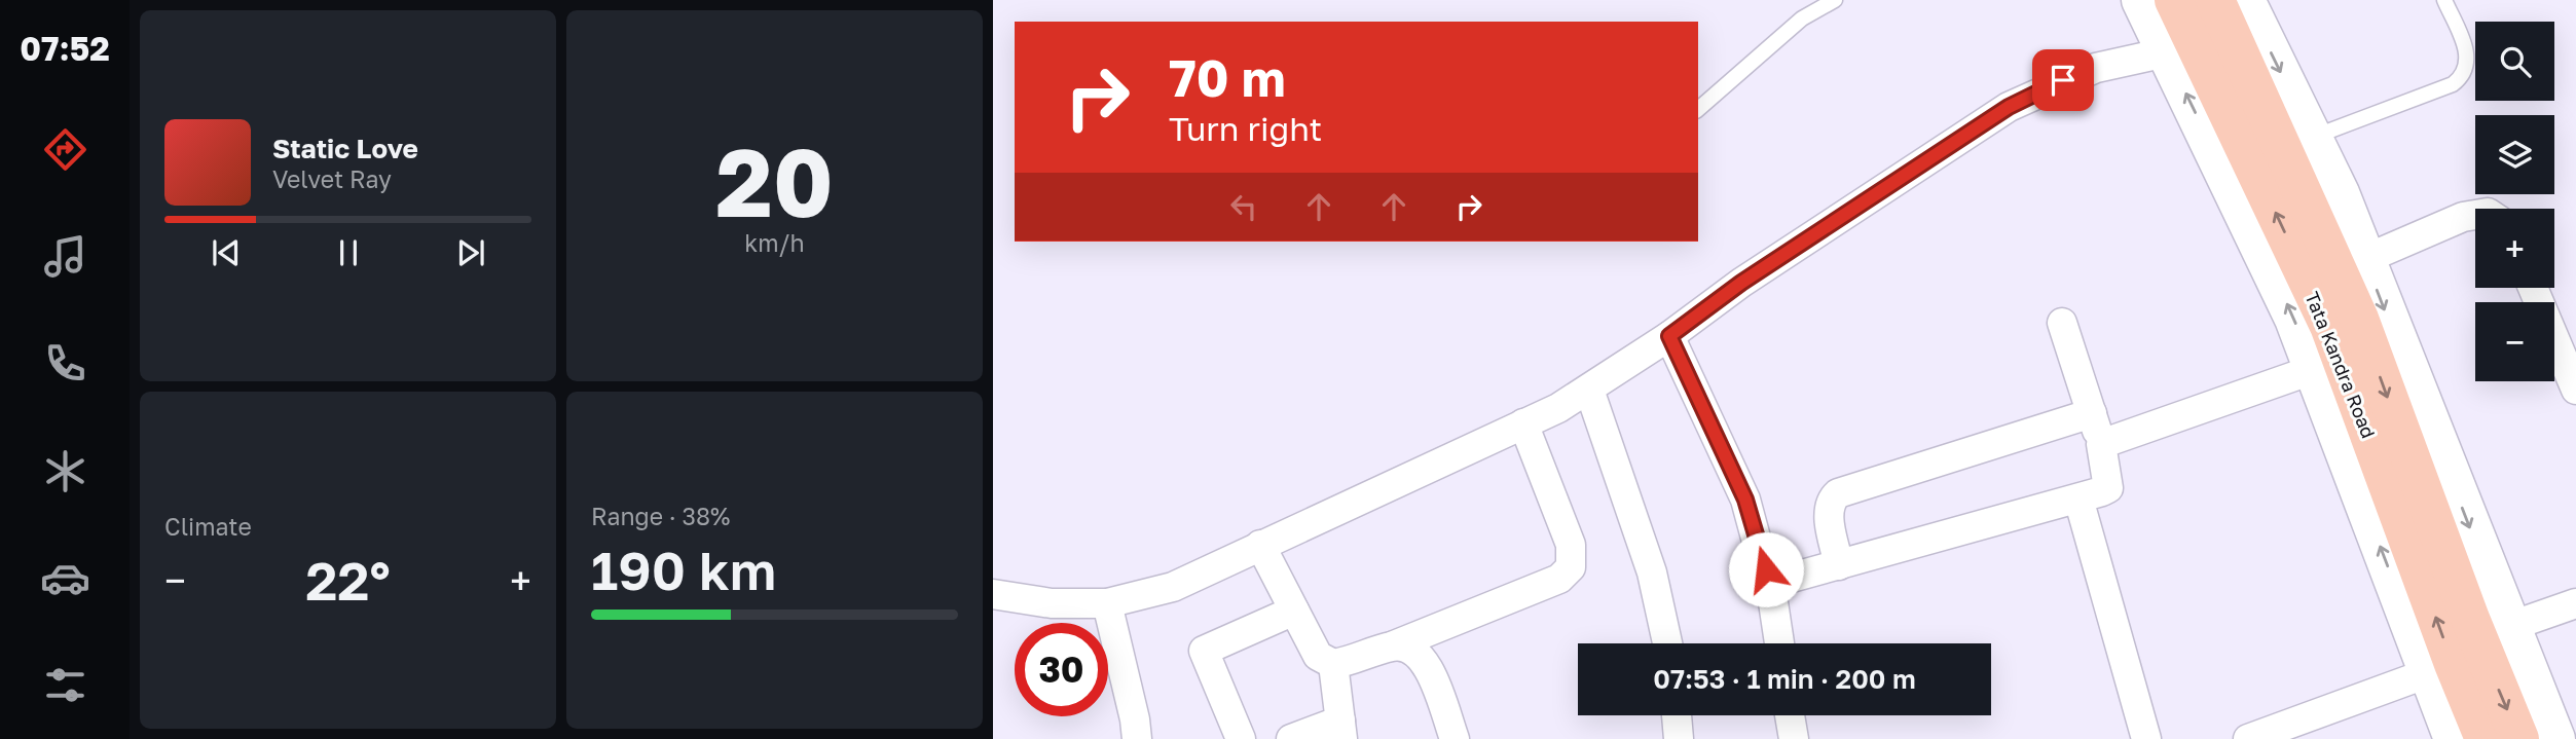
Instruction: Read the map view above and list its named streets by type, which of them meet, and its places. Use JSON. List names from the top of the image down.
{
  "streets": {
    "main road": ["Tata Kandra Road"]
  },
  "page": {
    "tabs": "07:52",
    "tile": [
      ["20", "km/h"],
      "Climate",
      ["Range · 38%", "190 km"]
    ],
    "map_buttons": ["+", "−"],
    "turn": ["70 m", "Turn right"],
    "song": ["Static Love", "Velvet Ray"],
    "heat": ["−", "22°", "+"],
    "limit": "30",
    "trip": "07:53 · 1 min · 200 m"
  }
}
